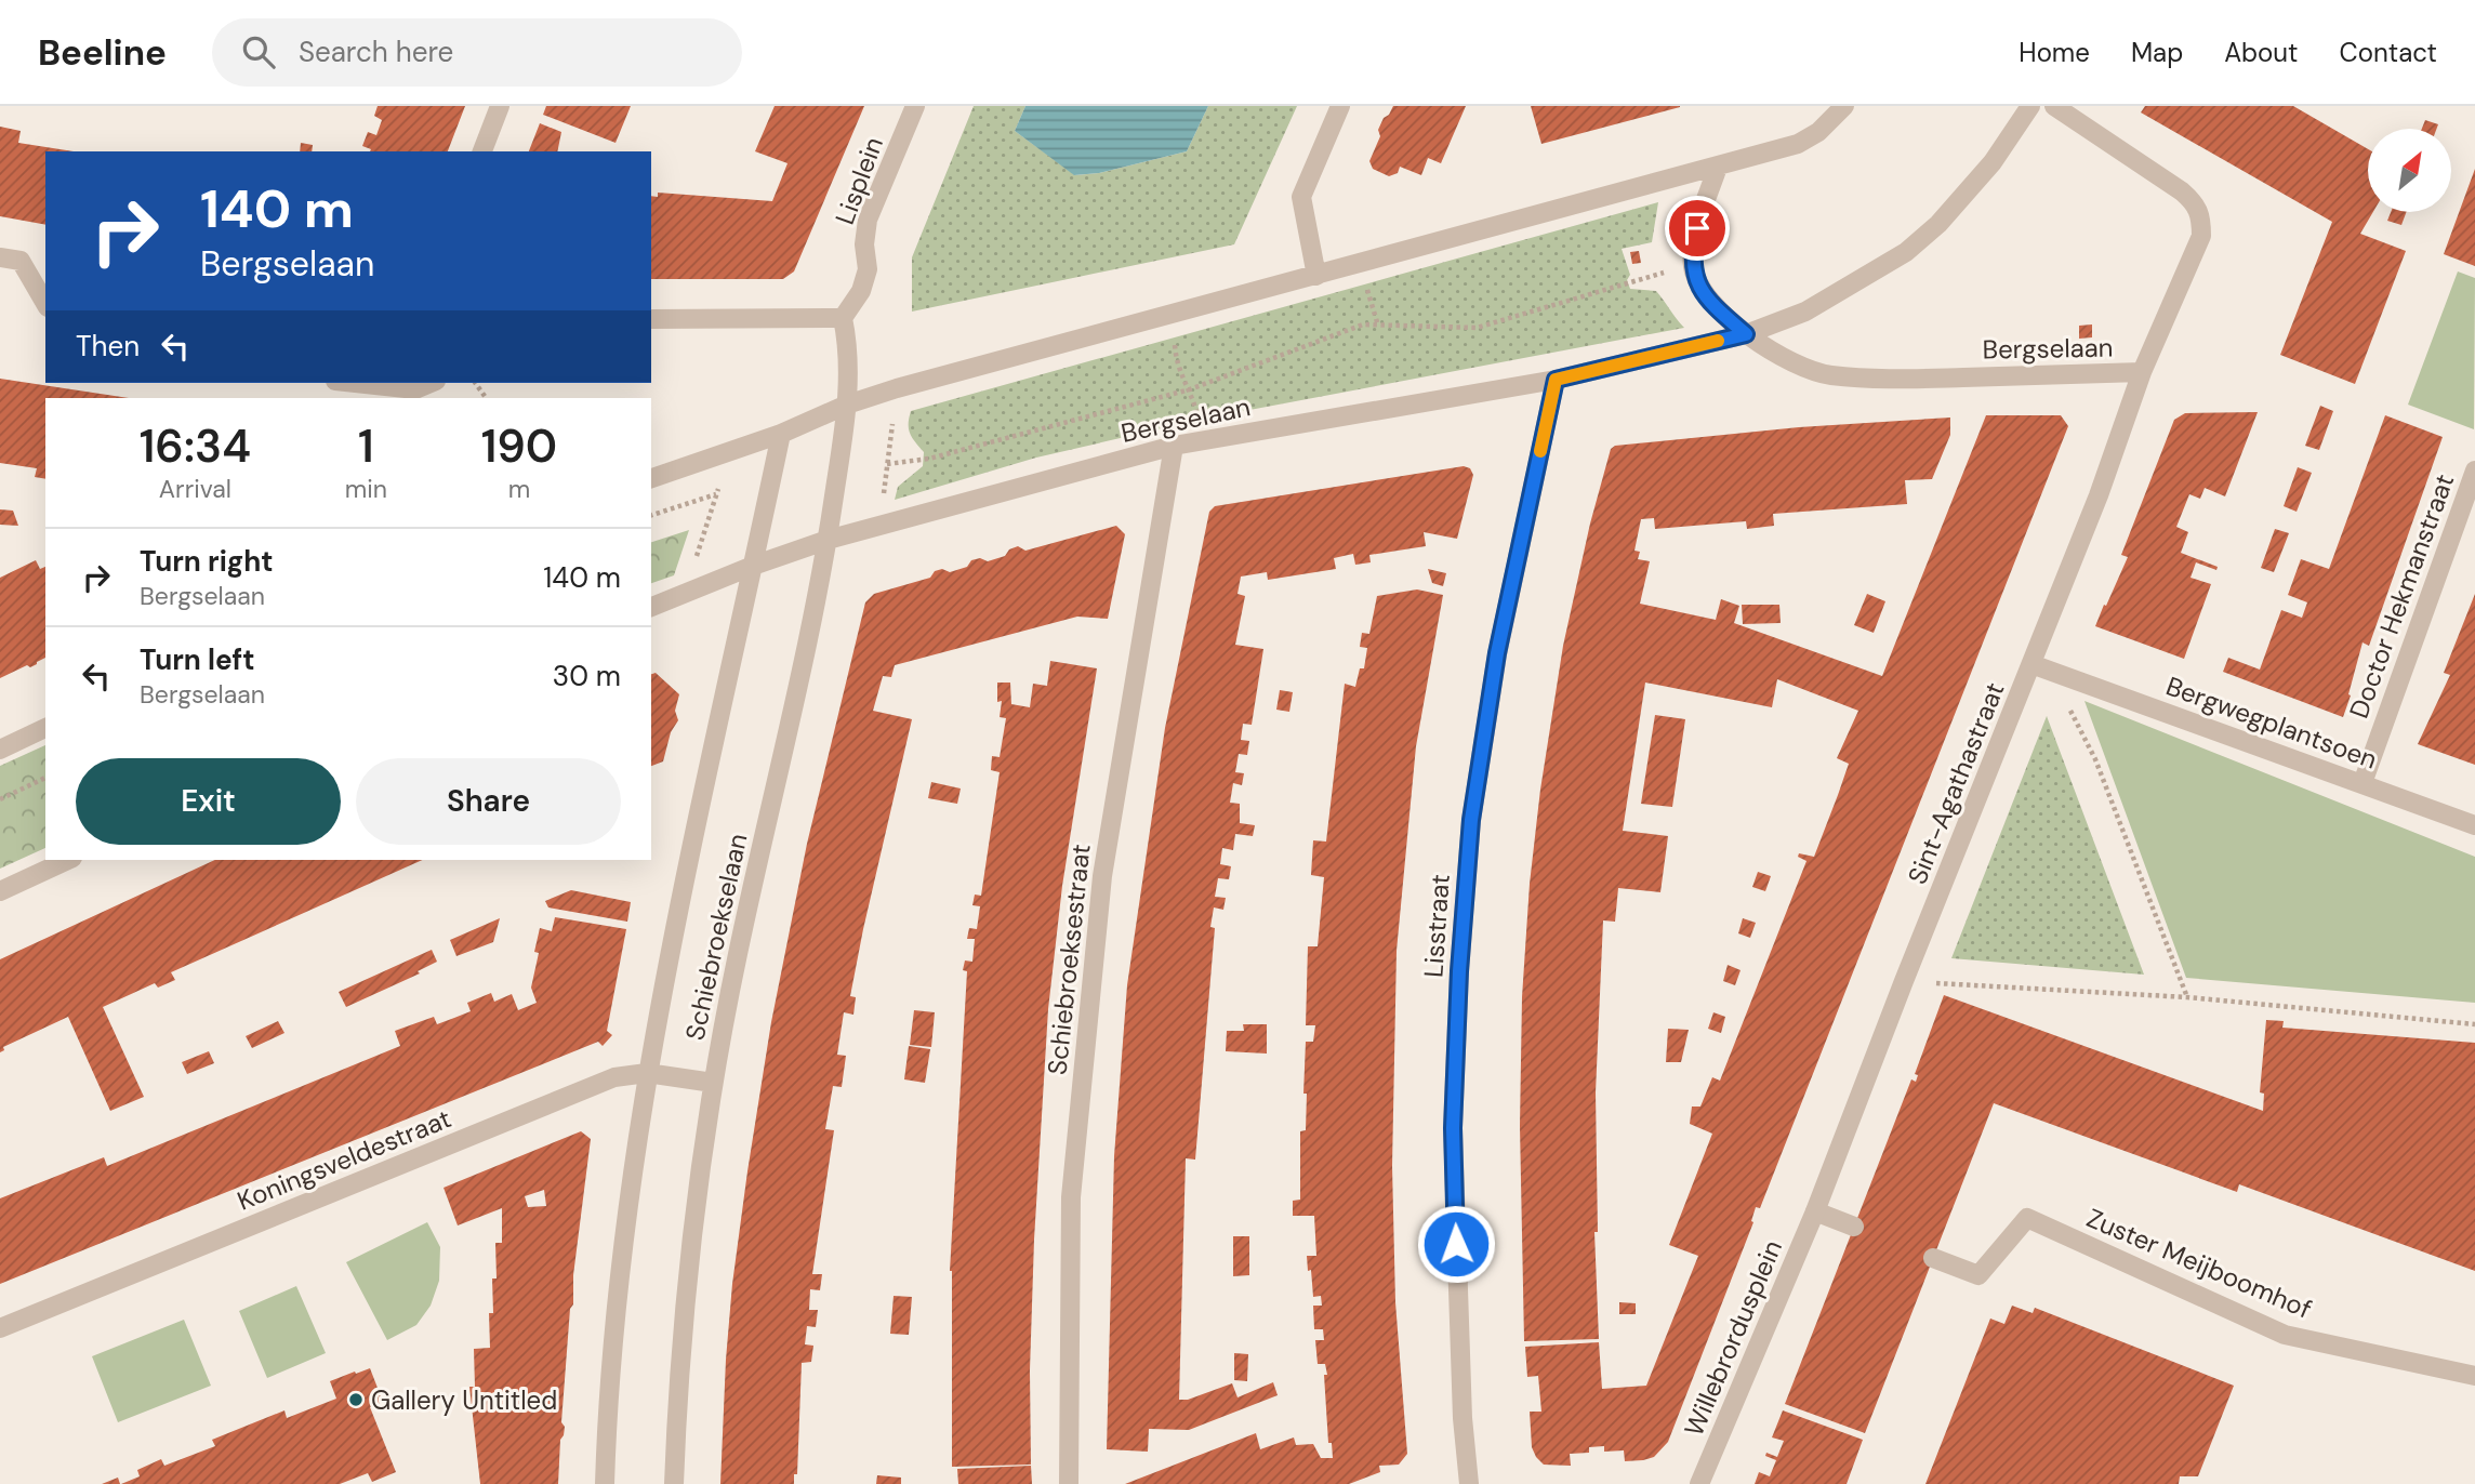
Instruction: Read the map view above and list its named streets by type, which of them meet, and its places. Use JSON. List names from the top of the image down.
{
  "streets": {
    "street": [
      "Lisplein",
      "Bergselaan",
      "Doctor Hekmanstraat",
      "Bergwegplantsoen",
      "Sint-Agathastraat",
      "Lisstraat",
      "Schiebroekselaan",
      "Schiebroeksestraat",
      "Koningsveldestraat",
      "Zuster Meijboomhof",
      "Willebrordusplein"
    ]
  },
  "crossings": [
    ["Bergselaan", "Sint-Agathastraat"],
    ["Bergselaan", "Lisstraat"],
    ["Bergselaan", "Schiebroekselaan"],
    ["Bergselaan", "Schiebroeksestraat"],
    ["Doctor Hekmanstraat", "Bergwegplantsoen"],
    ["Bergwegplantsoen", "Sint-Agathastraat"],
    ["Sint-Agathastraat", "Willebrordusplein"],
    ["Schiebroekselaan", "Koningsveldestraat"]
  ],
  "places": ["Gallery Untitled"],
  "north": "top right",
  "page": {
    "header": "Beeline",
    "search": "Search here",
    "nav": [
      "Home",
      "Map",
      "About",
      "Contact"
    ],
    "turn": ["140 m", "Bergselaan"],
    "then": "Then",
    "eta": [
      "16:34",
      "Arrival",
      "1",
      "min",
      "190",
      "m"
    ],
    "list": [
      {
        "name": "Turn right",
        "note": "Bergselaan",
        "value": "140 m"
      },
      {
        "name": "Turn left",
        "note": "Bergselaan",
        "value": "30 m"
      }
    ],
    "buttons": ["Exit", "Share"]
  }
}
